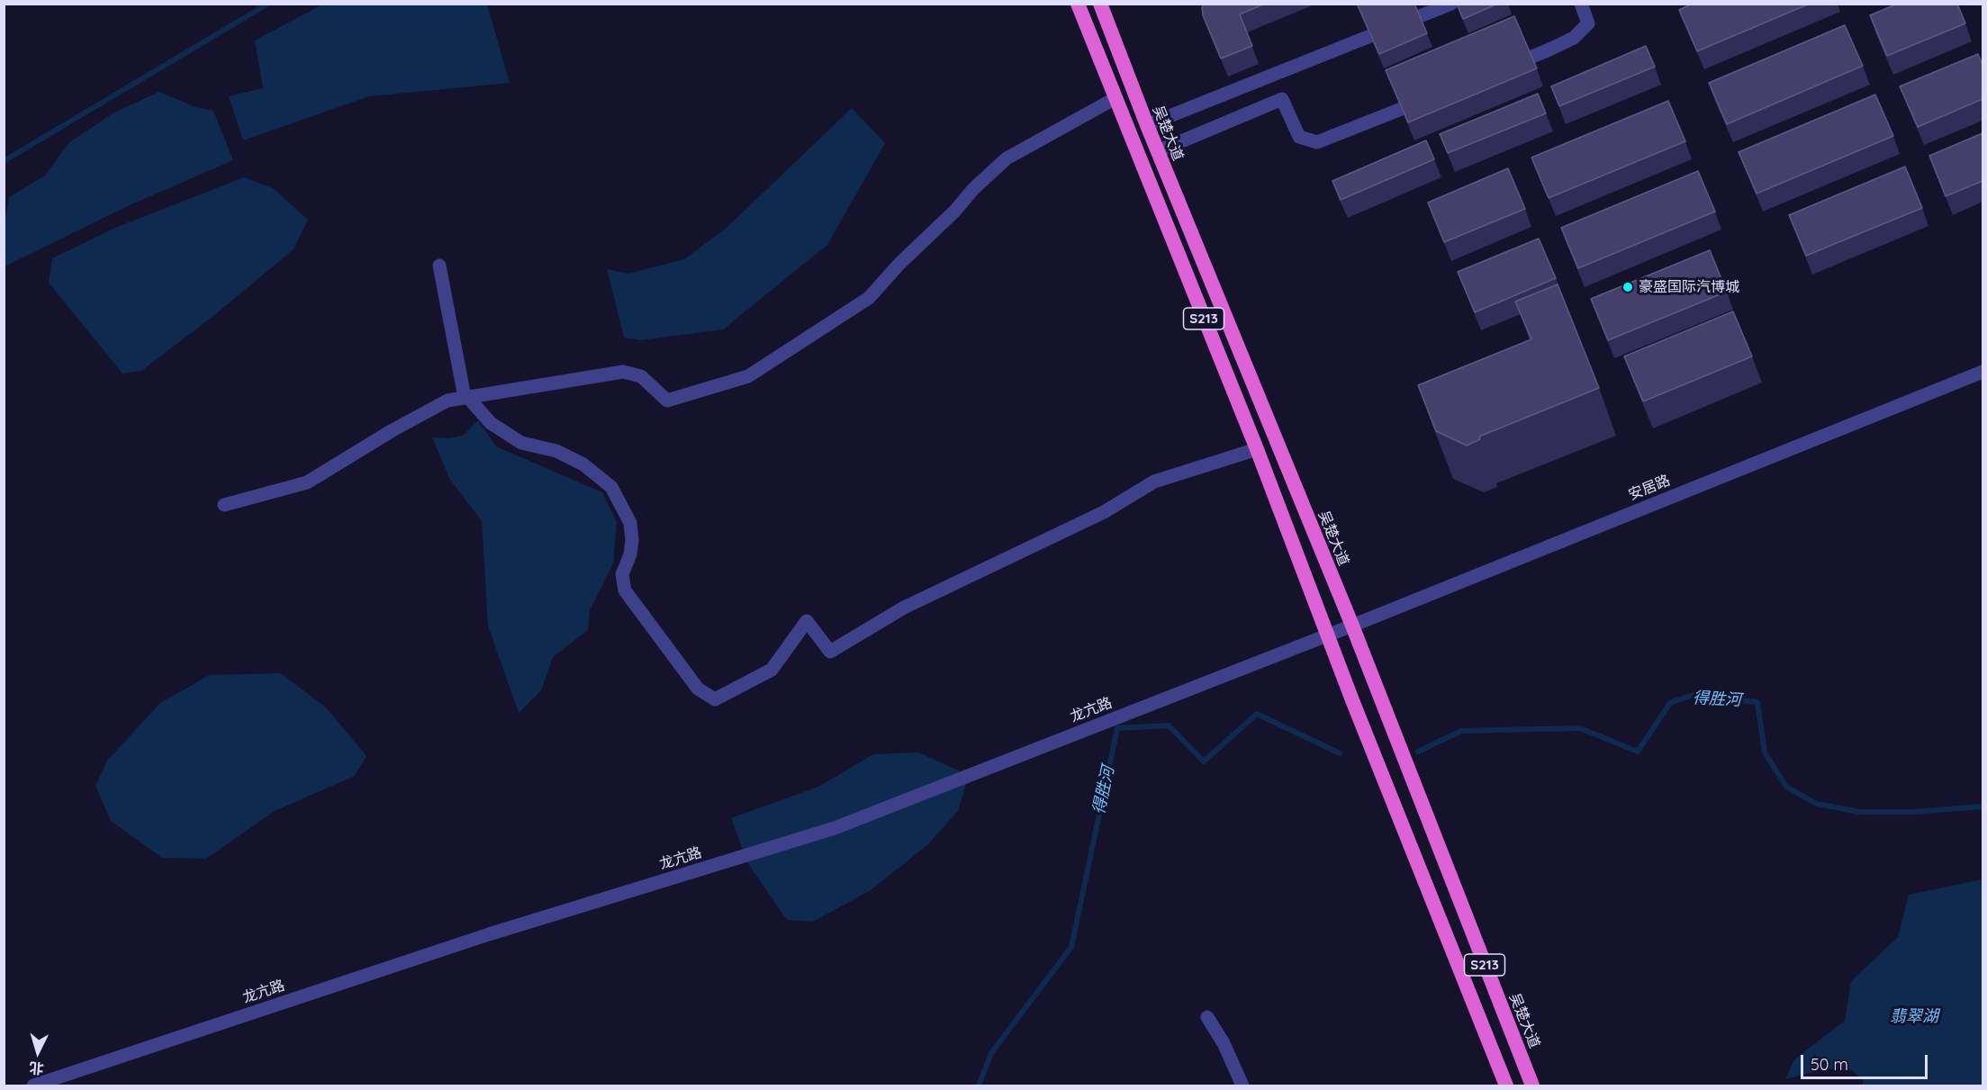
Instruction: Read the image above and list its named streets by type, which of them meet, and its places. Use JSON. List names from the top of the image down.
{
  "streets": {
    "highway": ["吴楚大道", "S213"],
    "street": ["安居路", "龙亢路"]
  },
  "crossings": [
    ["吴楚大道", "安居路"],
    ["S213", "安居路"],
    ["S213", "龙亢路"],
    ["安居路", "龙亢路"]
  ],
  "water": ["得胜河", "翡翠湖"],
  "places": ["豪盛国际汽博城"],
  "scale_bar": "50 m",
  "north": "bottom"
}
